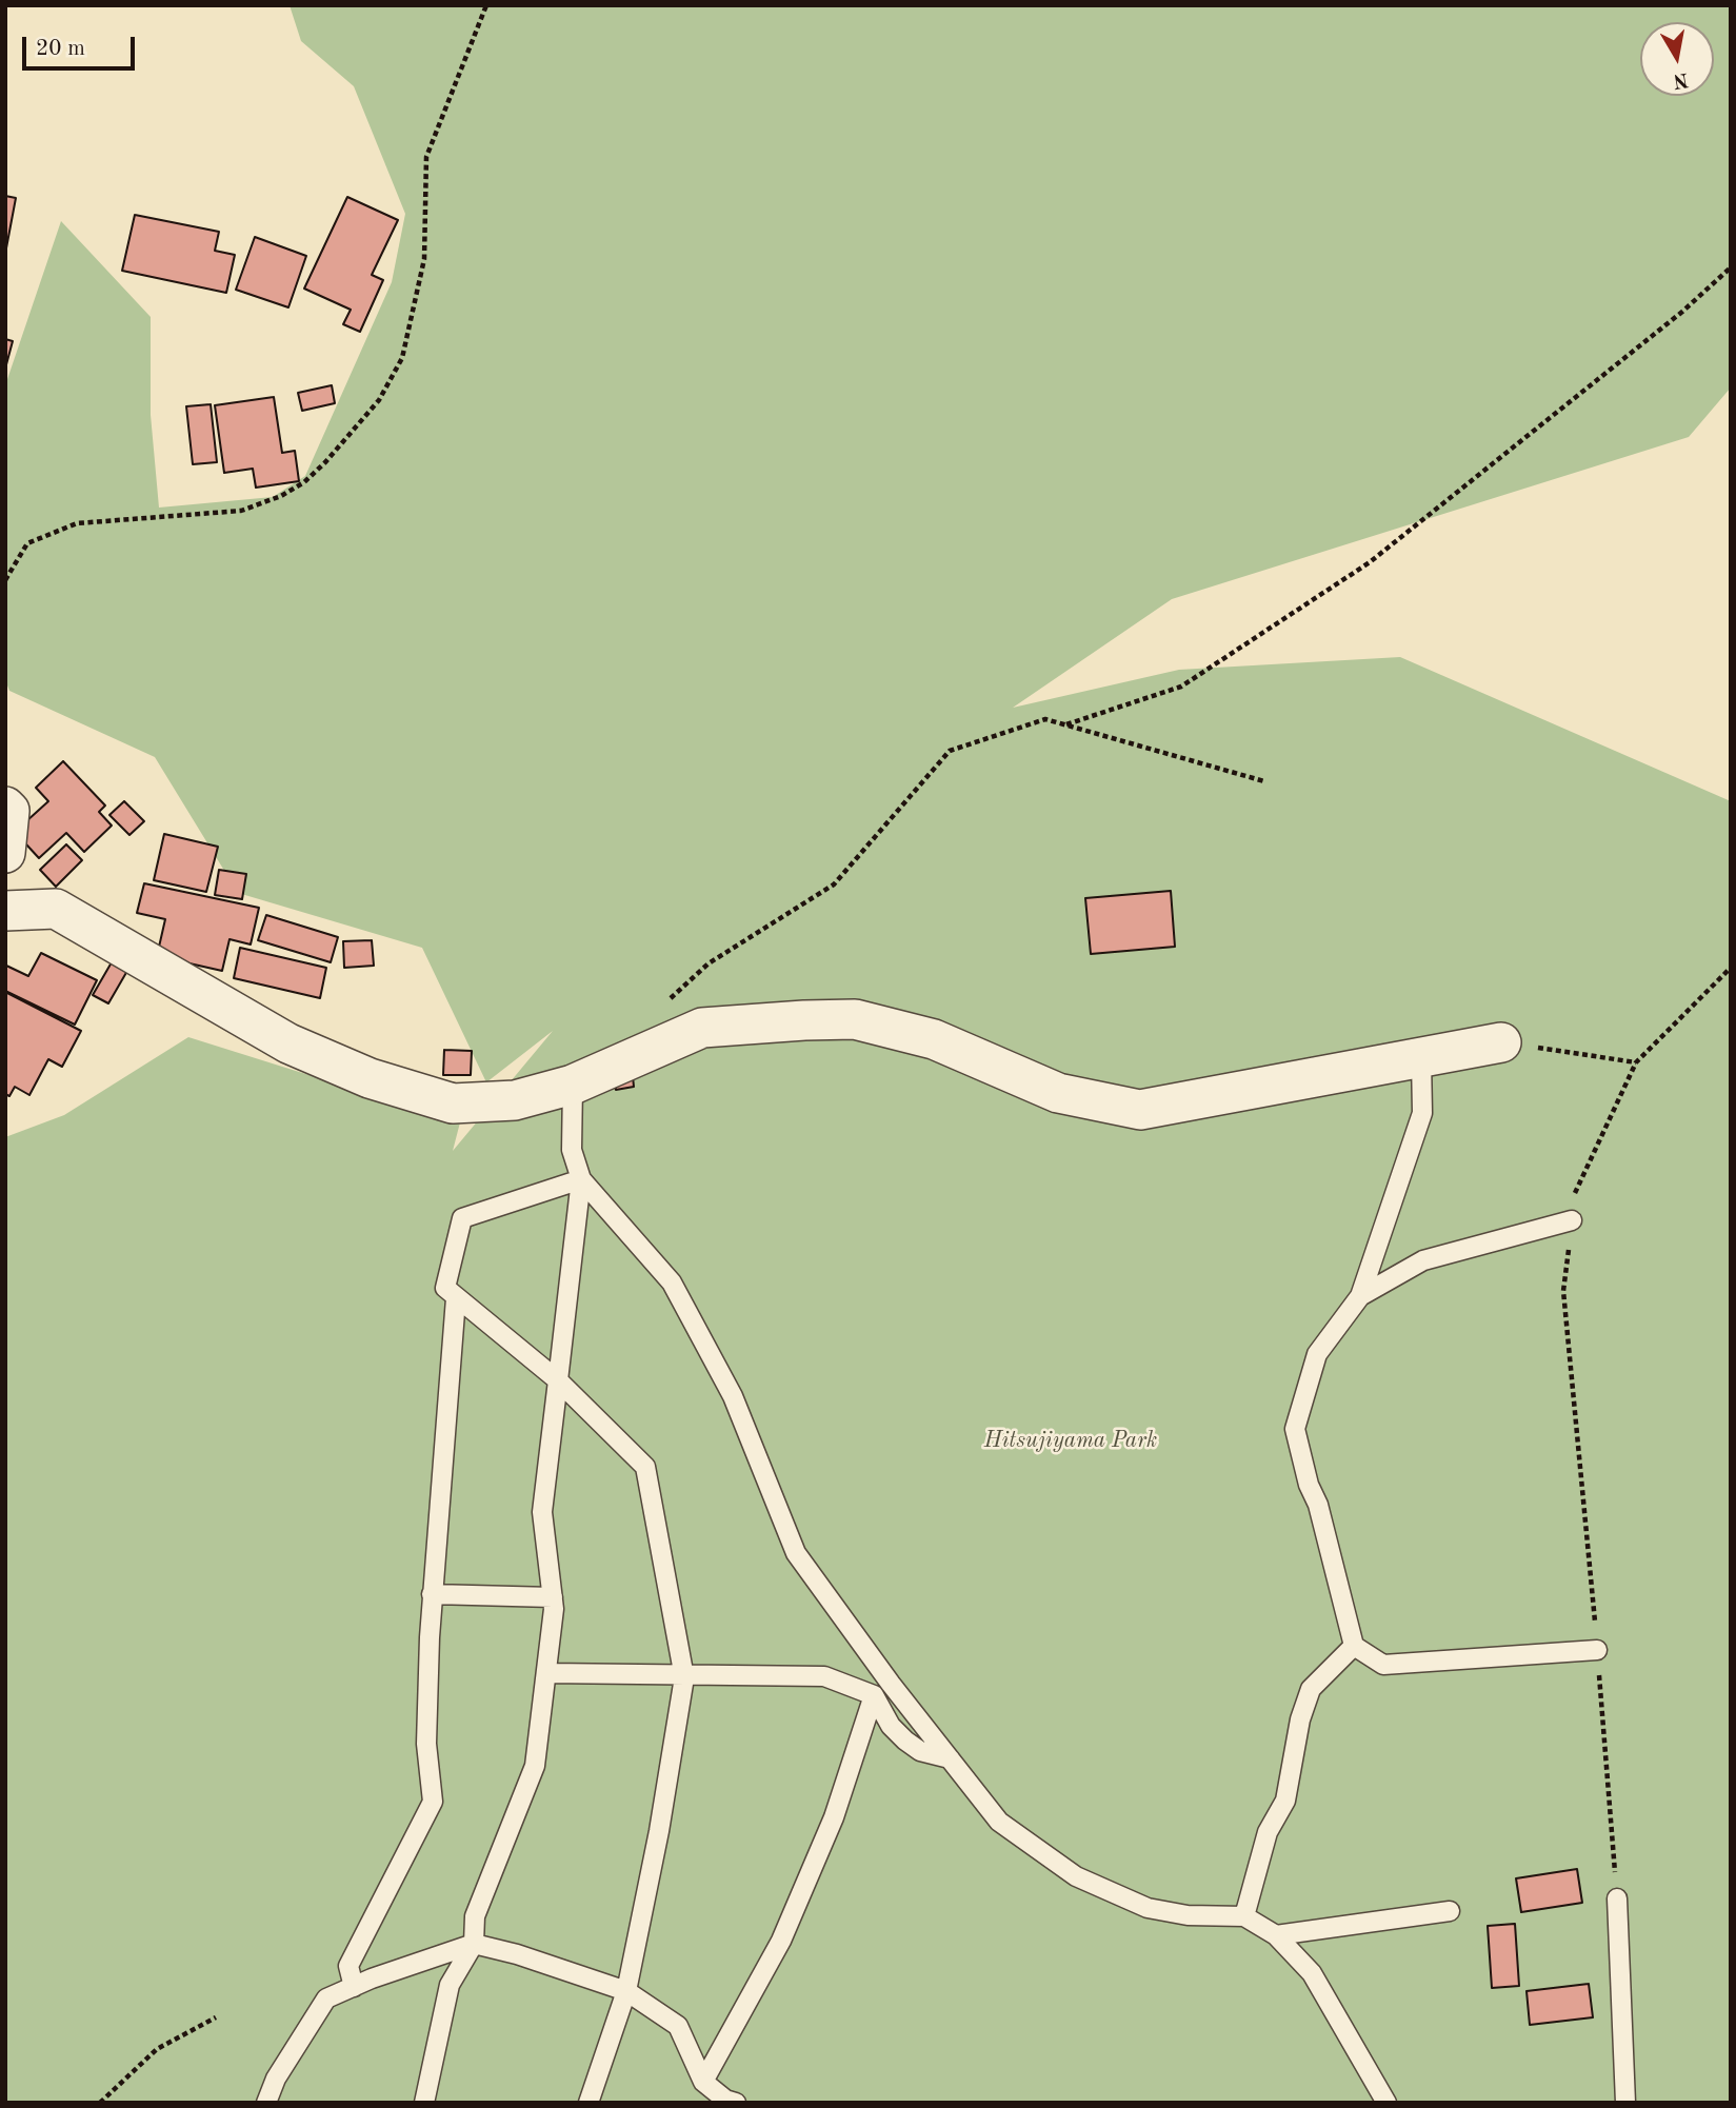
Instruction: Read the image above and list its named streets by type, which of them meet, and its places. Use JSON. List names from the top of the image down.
{
  "parks": ["Hitsujiyama Park"],
  "scale_bar": "20 m",
  "north": "bottom"
}
